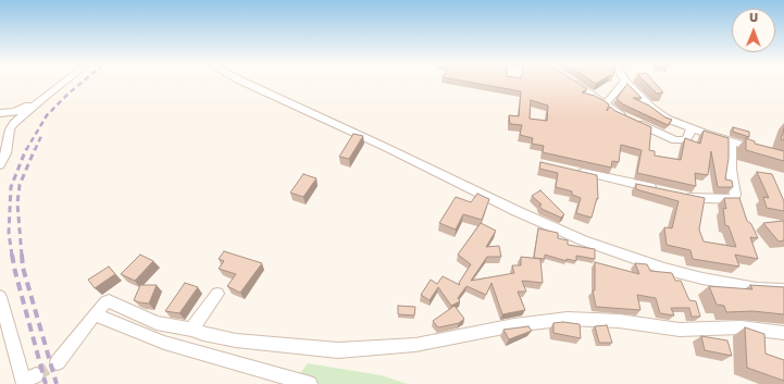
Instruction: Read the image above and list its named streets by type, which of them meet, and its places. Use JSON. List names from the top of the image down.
{
  "north": "top"
}
